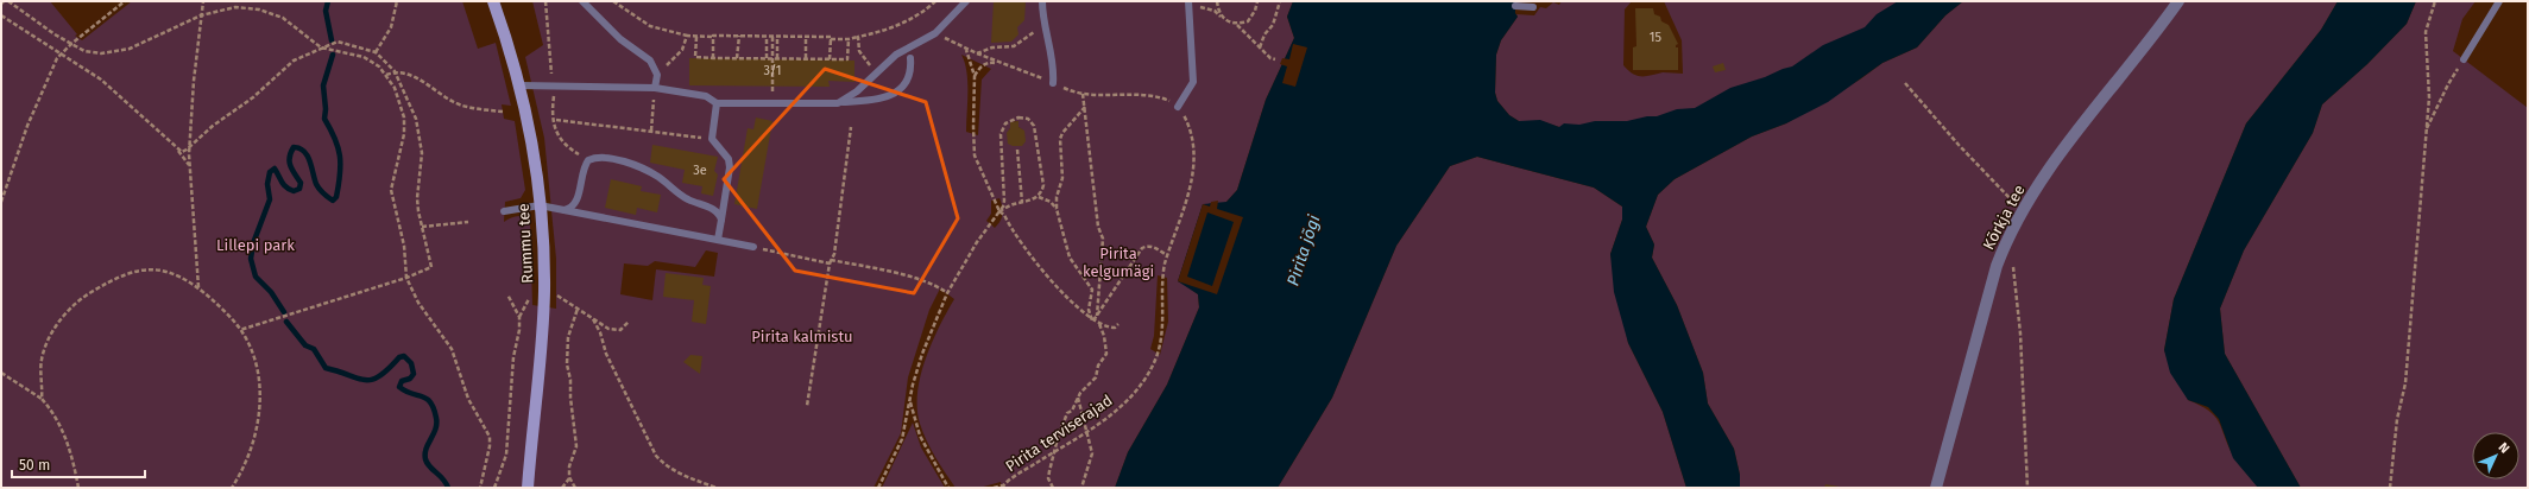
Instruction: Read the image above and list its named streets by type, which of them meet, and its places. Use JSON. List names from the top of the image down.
{
  "streets": {
    "main road": ["Rummu tee"],
    "street": ["Kõrkja tee"],
    "path": ["Pirita terviserajad"]
  },
  "water": ["Pirita jõgi"],
  "parks": ["Lillepi park", "Pirita kelgumägi", "Pirita kalmistu"],
  "house_numbers": ["15", "3/1", "3e"],
  "scale_bar": "50 m",
  "north": "top right"
}
